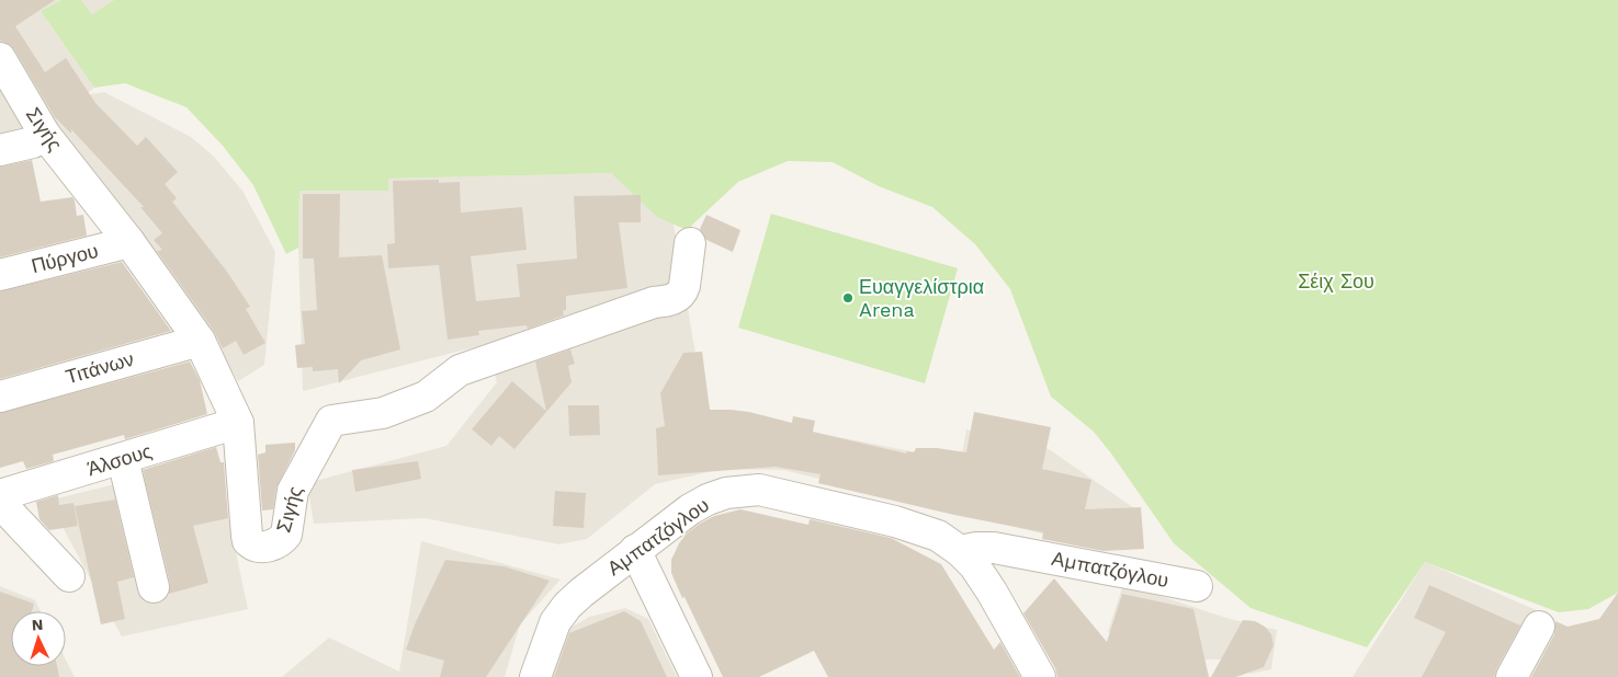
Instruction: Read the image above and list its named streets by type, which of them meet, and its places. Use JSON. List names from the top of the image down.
{
  "streets": {
    "street": [
      "Σιγής",
      "Πύργου",
      "Τιτάνων",
      "Άλσους",
      "Αμπατζόγλου"
    ]
  },
  "crossings": [
    ["Σιγής", "Πύργου"],
    ["Σιγής", "Τιτάνων"],
    ["Σιγής", "Άλσους"]
  ],
  "parks": ["Σέιχ Σου"],
  "places": ["Ευαγγελίστρια Arena"],
  "north": "top"
}
